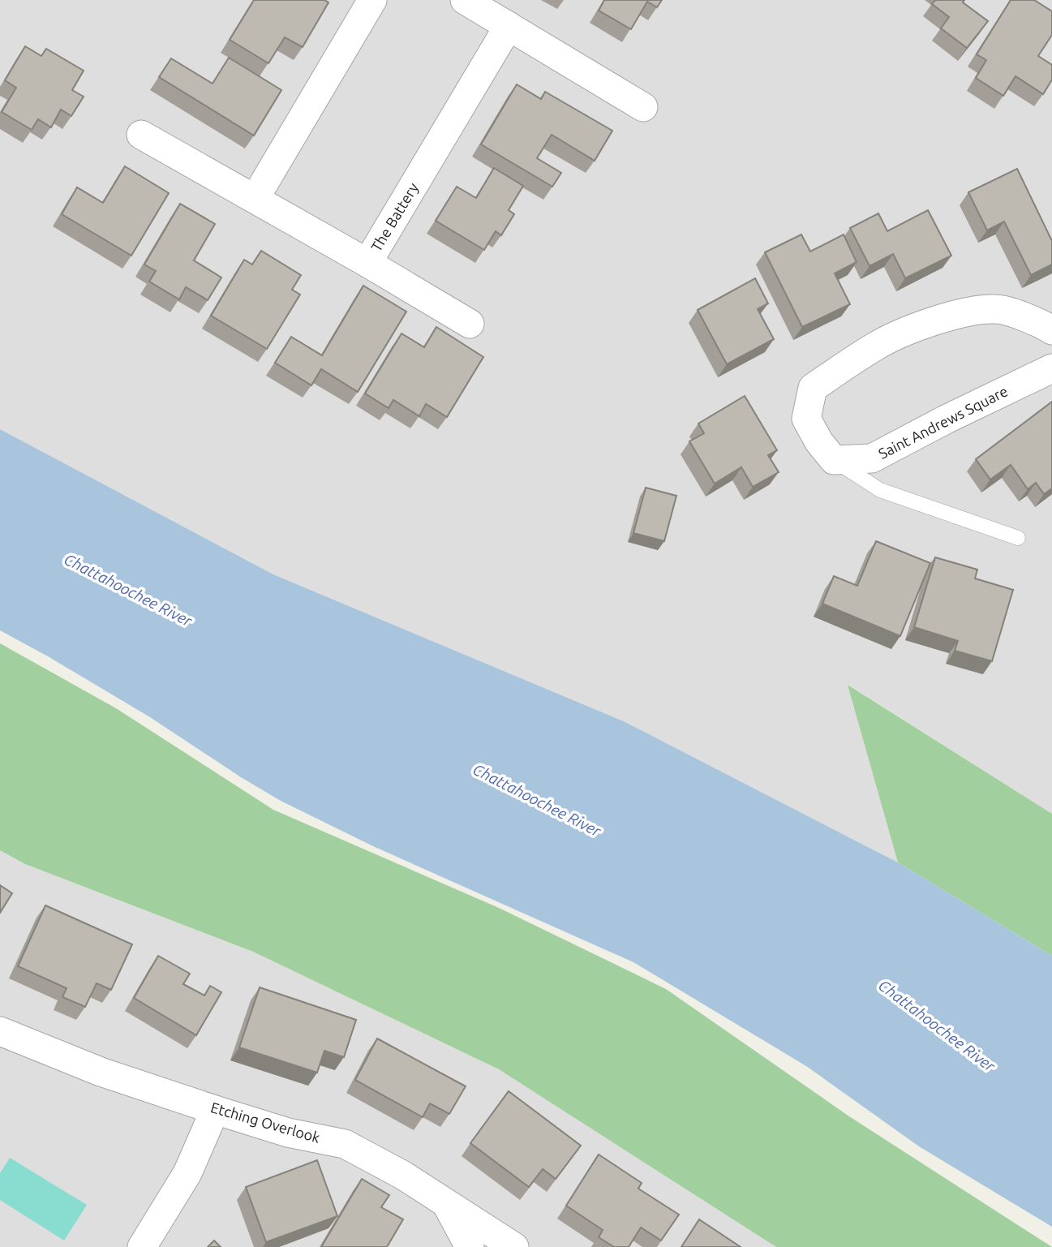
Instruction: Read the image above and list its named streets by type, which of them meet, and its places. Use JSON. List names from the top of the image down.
{
  "streets": {
    "street": ["The Battery", "Saint Andrews Square", "Etching Overlook"]
  },
  "water": ["Chattahoochee River"]
}
